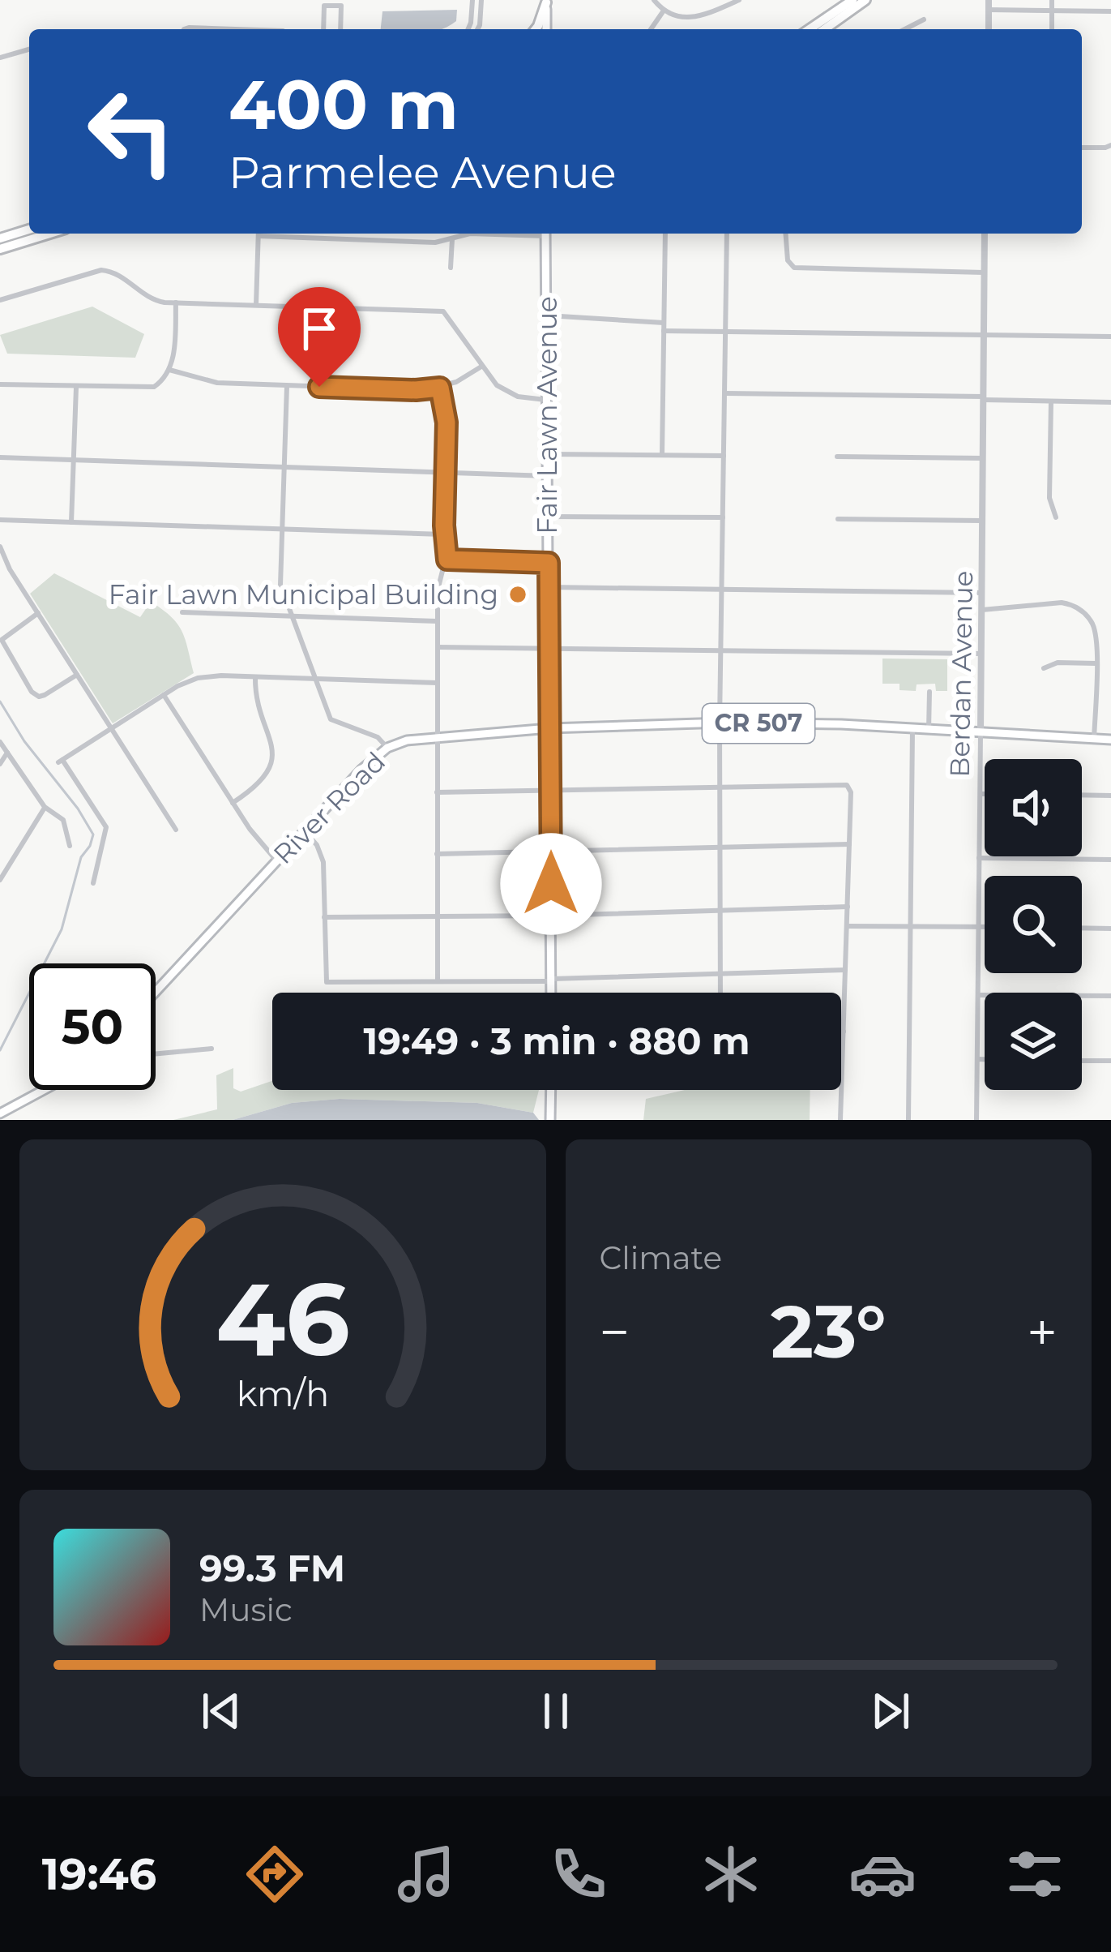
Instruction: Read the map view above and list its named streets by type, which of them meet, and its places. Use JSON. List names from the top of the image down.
{
  "streets": {
    "main road": ["Fair Lawn Avenue", "CR 507", "River Road"],
    "street": ["Berdan Avenue"]
  },
  "crossings": [
    ["Fair Lawn Avenue", "River Road"],
    ["Berdan Avenue", "River Road"]
  ],
  "places": ["Fair Lawn Municipal Building"],
  "page": {
    "turn": ["400 m", "Parmelee Avenue"],
    "limit": "50",
    "trip": "19:49 · 3 min · 880 m",
    "tile": "Climate",
    "heat": ["−", "23°", "+"],
    "song": ["99.3 FM", "Music"],
    "tabs": "19:46",
    "gauge": ["46", "km/h"]
  }
}
